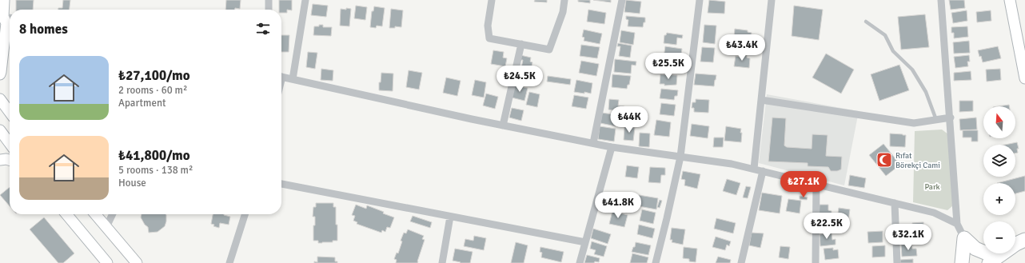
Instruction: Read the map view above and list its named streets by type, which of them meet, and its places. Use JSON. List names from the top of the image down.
{
  "parks": ["Park"],
  "places": {
    "mosque": ["Rıfat Börekçi Cami"]
  },
  "north": "top",
  "page": {
    "heading": "8 homes",
    "price": [
      "₺43.4K",
      "₺25.5K",
      "₺24.5K",
      "₺44K",
      "₺27.1K",
      "₺41.8K",
      "₺22.5K",
      "₺32.1K"
    ],
    "list": [
      {
        "name": "₺27,100/mo",
        "note": "2 rooms · 60 m² · Apartment"
      },
      {
        "name": "₺41,800/mo",
        "note": "5 rooms · 138 m² · House"
      }
    ],
    "map_buttons": ["+", "−"]
  }
}
